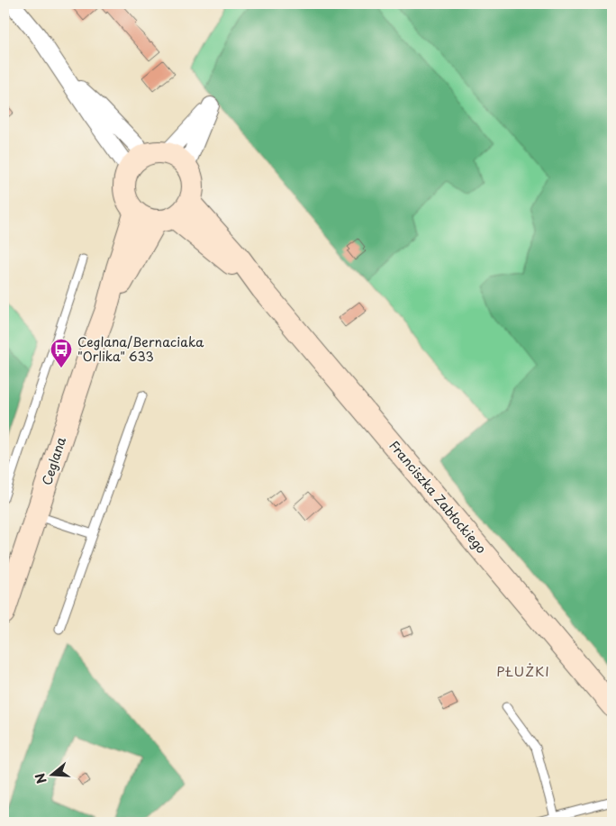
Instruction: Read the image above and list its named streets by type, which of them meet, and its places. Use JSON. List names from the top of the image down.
{
  "streets": {
    "street": ["Ceglana", "Franciszka Zabłockiego"]
  },
  "crossings": [
    ["Ceglana", "Franciszka Zabłockiego"]
  ],
  "districts": ["PŁUŻKI"],
  "places": {
    "bus stop": ["Ceglana/Bernaciaka \"Orlika\" 633"]
  },
  "north": "left"
}
